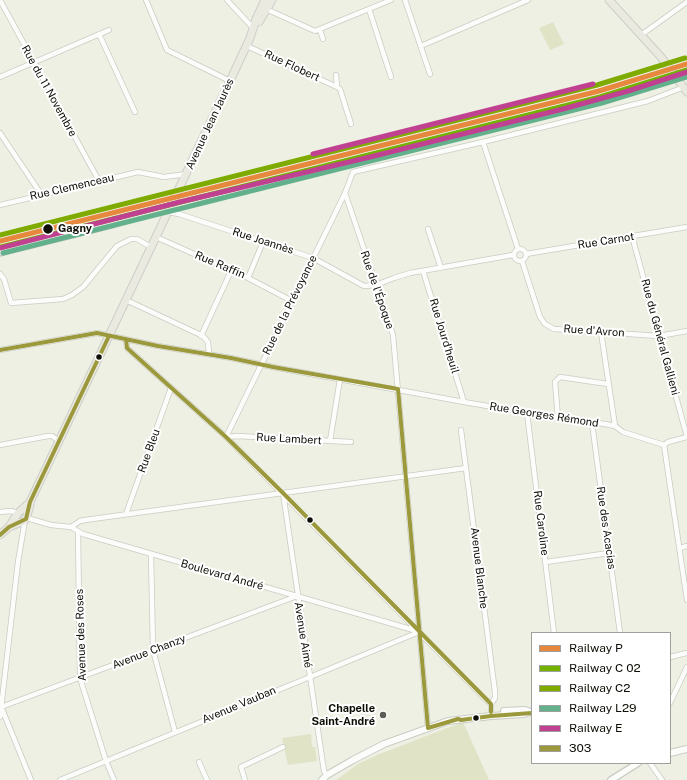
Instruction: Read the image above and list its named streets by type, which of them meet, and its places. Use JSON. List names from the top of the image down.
{
  "streets": {
    "main road": ["Avenue Jean Jaurès"],
    "street": [
      "Rue Flobert",
      "Rue du 11 Novembre",
      "Rue Clemenceau",
      "Rue Joannès",
      "Rue Carnot",
      "Rue Raffin",
      "Rue de l'Époque",
      "Rue de la Prévoyance",
      "Rue d'Avron",
      "Rue Jourd'heuil",
      "Rue du Général Gallieni",
      "Rue Georges Rémond",
      "Rue Lambert",
      "Rue Bleu",
      "Rue Caroline",
      "Rue des Acacias",
      "Avenue Blanche",
      "Boulevard André",
      "Avenue des Roses",
      "Avenue Aimé",
      "Avenue Chanzy",
      "Avenue Vauban"
    ]
  },
  "crossings": [
    ["Rue Flobert", "Avenue Jean Jaurès"],
    ["Rue du 11 Novembre", "Rue Clemenceau"],
    ["Avenue Jean Jaurès", "Rue Clemenceau"],
    ["Avenue Jean Jaurès", "Rue Joannès"],
    ["Avenue Jean Jaurès", "Rue Raffin"],
    ["Avenue Jean Jaurès", "Rue Georges Rémond"],
    ["Avenue Jean Jaurès", "Boulevard André"],
    ["Rue Joannès", "Rue Raffin"],
    ["Rue Joannès", "Rue de l'Époque"],
    ["Rue Joannès", "Rue de la Prévoyance"],
    ["Rue Carnot", "Rue d'Avron"],
    ["Rue Carnot", "Rue du Général Gallieni"],
    ["Rue de l'Époque", "Rue de la Prévoyance"],
    ["Rue de l'Époque", "Rue Georges Rémond"],
    ["Rue de l'Époque", "Boulevard André"],
    ["Rue de l'Époque", "Avenue Vauban"],
    ["Rue de la Prévoyance", "Rue Georges Rémond"],
    ["Rue de la Prévoyance", "Rue Lambert"],
    ["Rue d'Avron", "Rue du Général Gallieni"],
    ["Rue Jourd'heuil", "Rue Georges Rémond"],
    ["Rue Georges Rémond", "Rue Caroline"],
    ["Rue Georges Rémond", "Rue des Acacias"],
    ["Boulevard André", "Avenue des Roses"],
    ["Boulevard André", "Avenue Aimé"],
    ["Boulevard André", "Avenue Chanzy"],
    ["Boulevard André", "Avenue Vauban"],
    ["Avenue des Roses", "Avenue Chanzy"],
    ["Avenue des Roses", "Avenue Vauban"],
    ["Avenue Aimé", "Avenue Chanzy"],
    ["Avenue Aimé", "Avenue Vauban"]
  ],
  "places": ["Gagny", "Chapelle Saint-André"],
  "lines": [
    "rail line C2",
    "rail line P",
    "rail line E",
    "rail line L29",
    "transit line 303"
  ],
  "legend": [
    "Railway P",
    "Railway C 02",
    "Railway C2",
    "Railway L29",
    "Railway E",
    "303"
  ]
}
